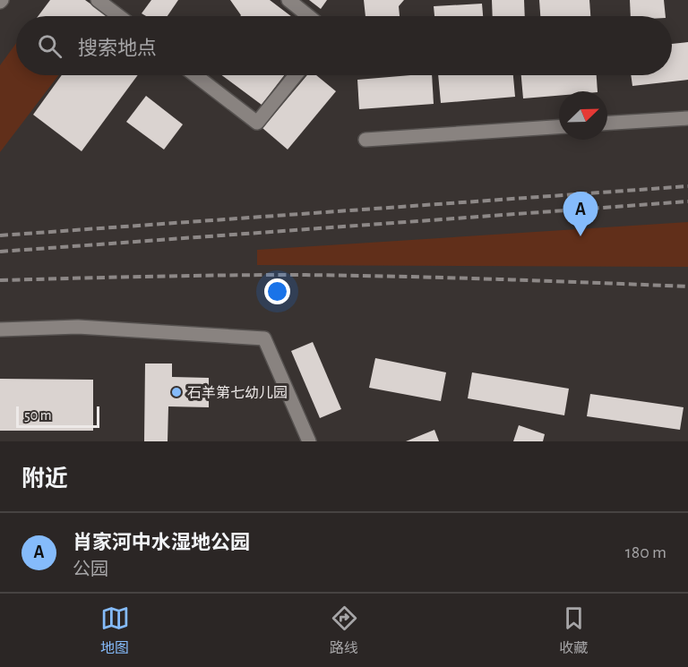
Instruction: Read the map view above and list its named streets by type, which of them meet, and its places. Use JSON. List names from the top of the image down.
{
  "places": ["石羊第七幼儿园"],
  "scale_bar": "50 m",
  "north": "top right",
  "page": {
    "search": "搜索地点",
    "pins": "A",
    "scale": "50 m",
    "heading": "附近",
    "list": [
      {
        "mark": "A",
        "name": "肖家河中水湿地公园",
        "note": "公园",
        "value": "180 m"
      }
    ],
    "nav": ["地图", "路线", "收藏"]
  }
}
